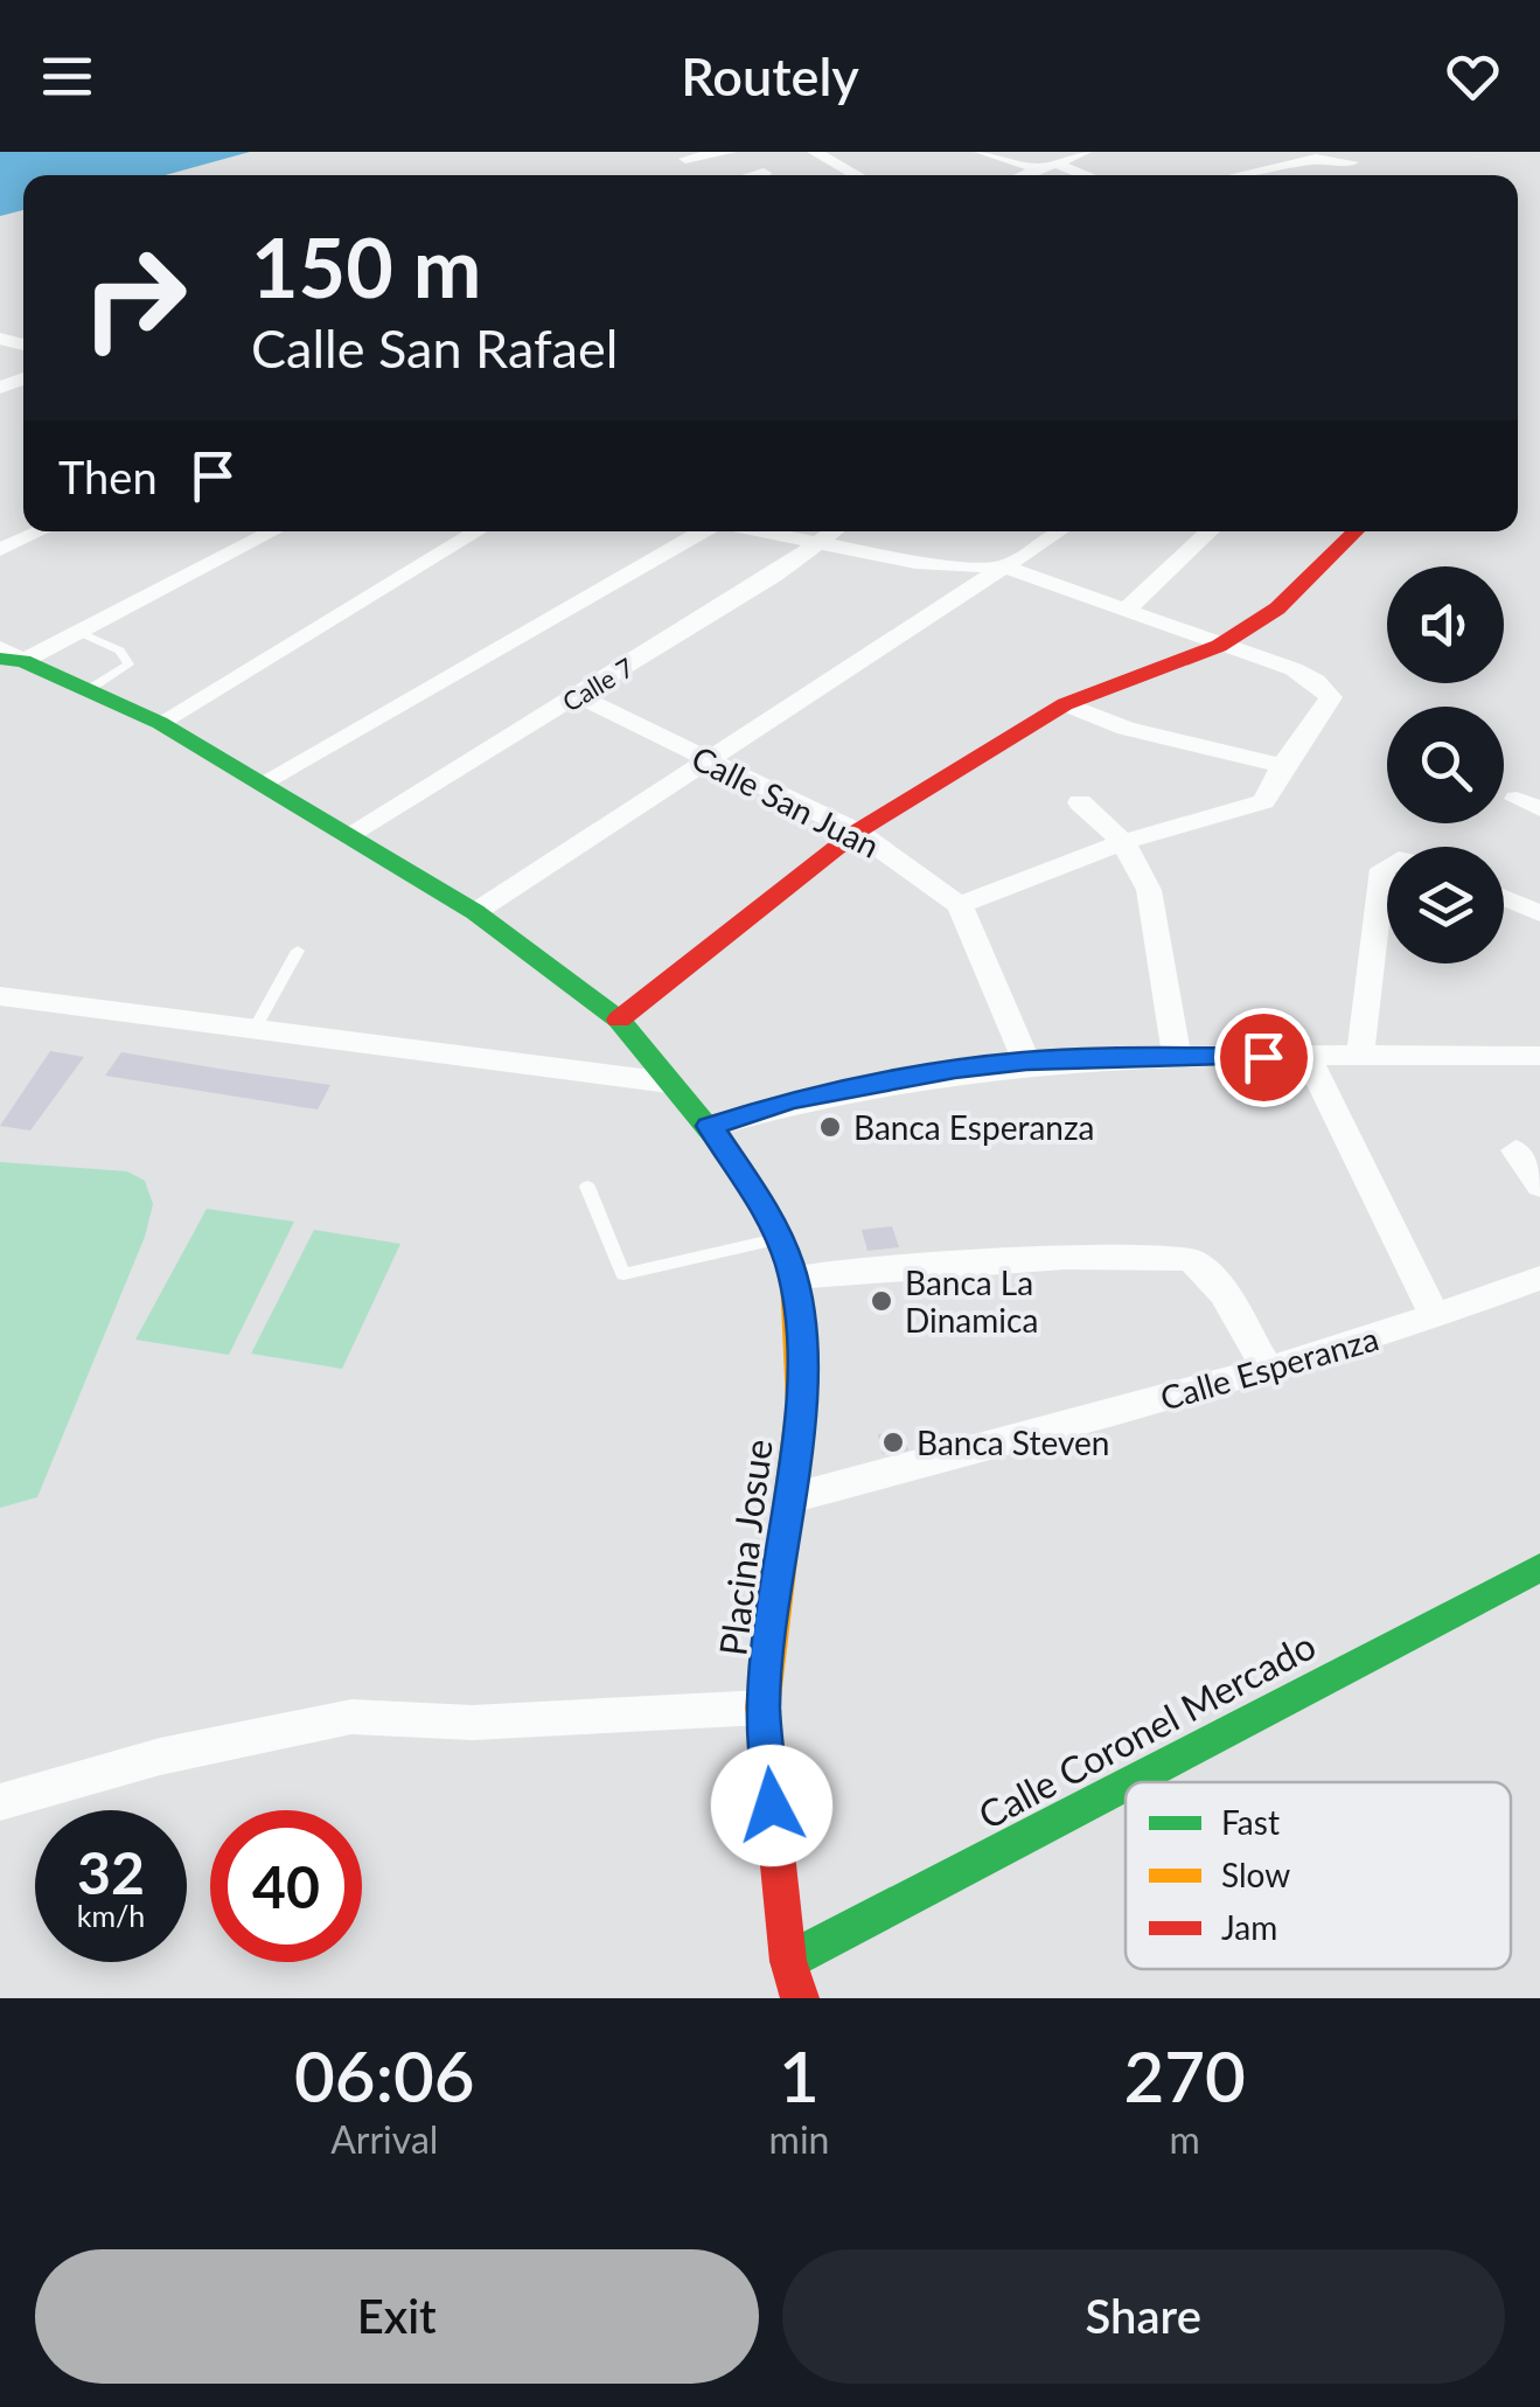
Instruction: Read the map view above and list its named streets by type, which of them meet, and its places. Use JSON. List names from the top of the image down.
{
  "streets": {
    "street": [
      "Calle 7",
      "Calle San Juan",
      "Calle Esperanza",
      "Placina Josue",
      "Calle Coronel Mercado"
    ]
  },
  "crossings": [
    ["Calle 7", "Calle San Juan"],
    ["Calle 7", "Placina Josue"],
    ["Calle Esperanza", "Placina Josue"],
    ["Placina Josue", "Calle Coronel Mercado"]
  ],
  "places": ["Banca Esperanza", "Banca La Dinamica", "Banca Steven"],
  "legend": ["Fast", "Slow", "Jam"],
  "page": {
    "header": "Routely",
    "turn": ["150 m", "Calle San Rafael"],
    "then": "Then",
    "speed": "32 km/h",
    "limit": "40",
    "eta": [
      "06:06",
      "Arrival",
      "1",
      "min",
      "270",
      "m"
    ],
    "buttons": ["Exit", "Share"]
  }
}
